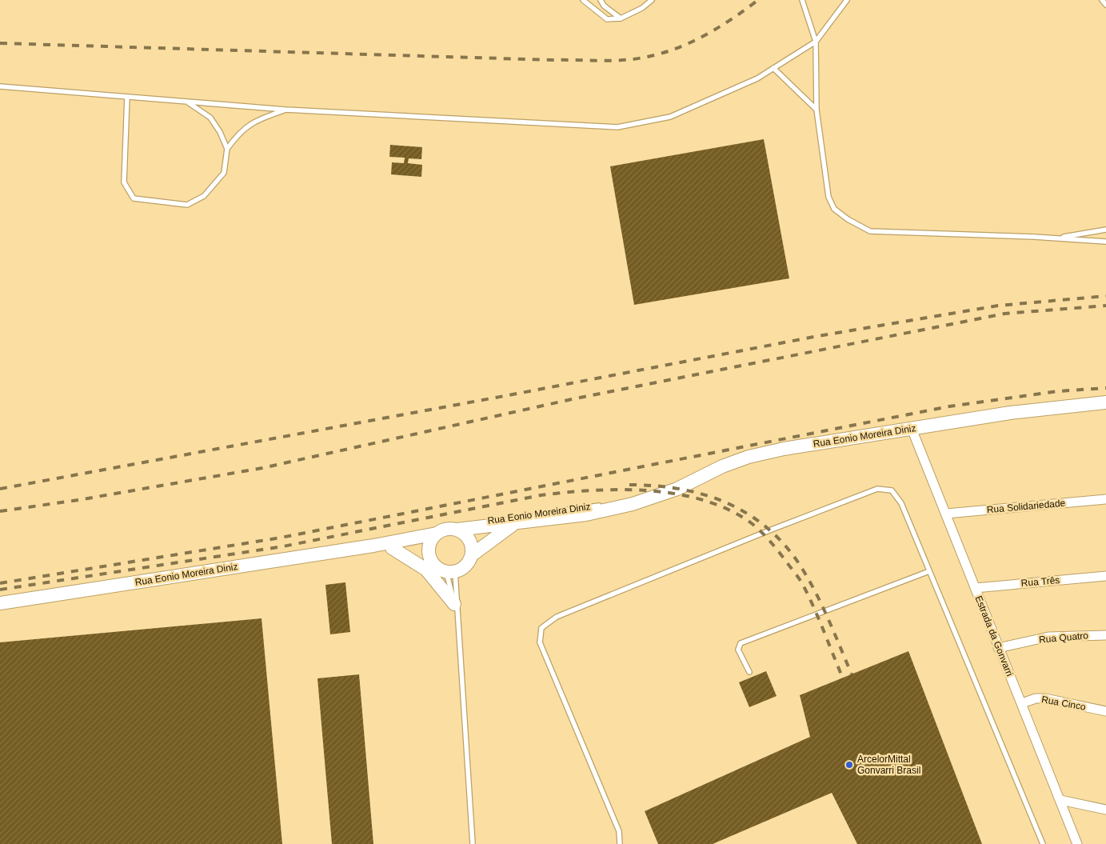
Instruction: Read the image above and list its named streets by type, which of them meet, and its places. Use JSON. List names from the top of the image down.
{
  "streets": {
    "main road": ["Rua Eonio Moreira Diniz"],
    "street": [
      "Rua Solidariedade",
      "Rua Três",
      "Estrada da Gonvarri",
      "Rua Quatro",
      "Rua Cinco"
    ]
  },
  "crossings": [
    ["Rua Eonio Moreira Diniz", "Estrada da Gonvarri"],
    ["Rua Solidariedade", "Estrada da Gonvarri"],
    ["Rua Três", "Estrada da Gonvarri"],
    ["Estrada da Gonvarri", "Rua Quatro"],
    ["Estrada da Gonvarri", "Rua Cinco"]
  ],
  "places": ["ArcelorMittal Gonvarri Brasil"]
}
